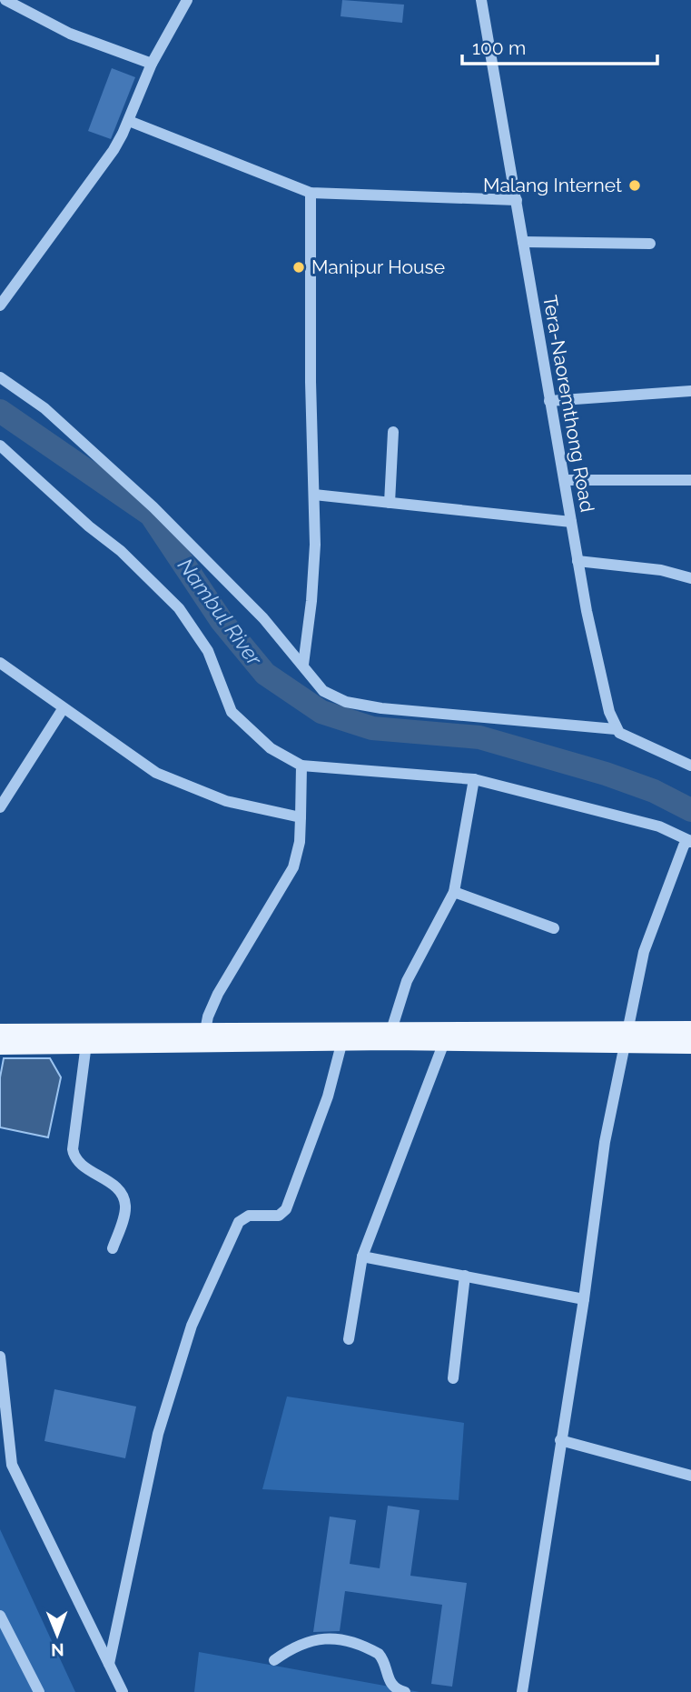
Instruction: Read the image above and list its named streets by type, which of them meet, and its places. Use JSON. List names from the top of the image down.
{
  "streets": {
    "street": ["Tera-Naoremthong Road"]
  },
  "water": ["Nambul River"],
  "places": ["Malang Internet", "Manipur House"],
  "scale_bar": "100 m",
  "north": "bottom"
}
